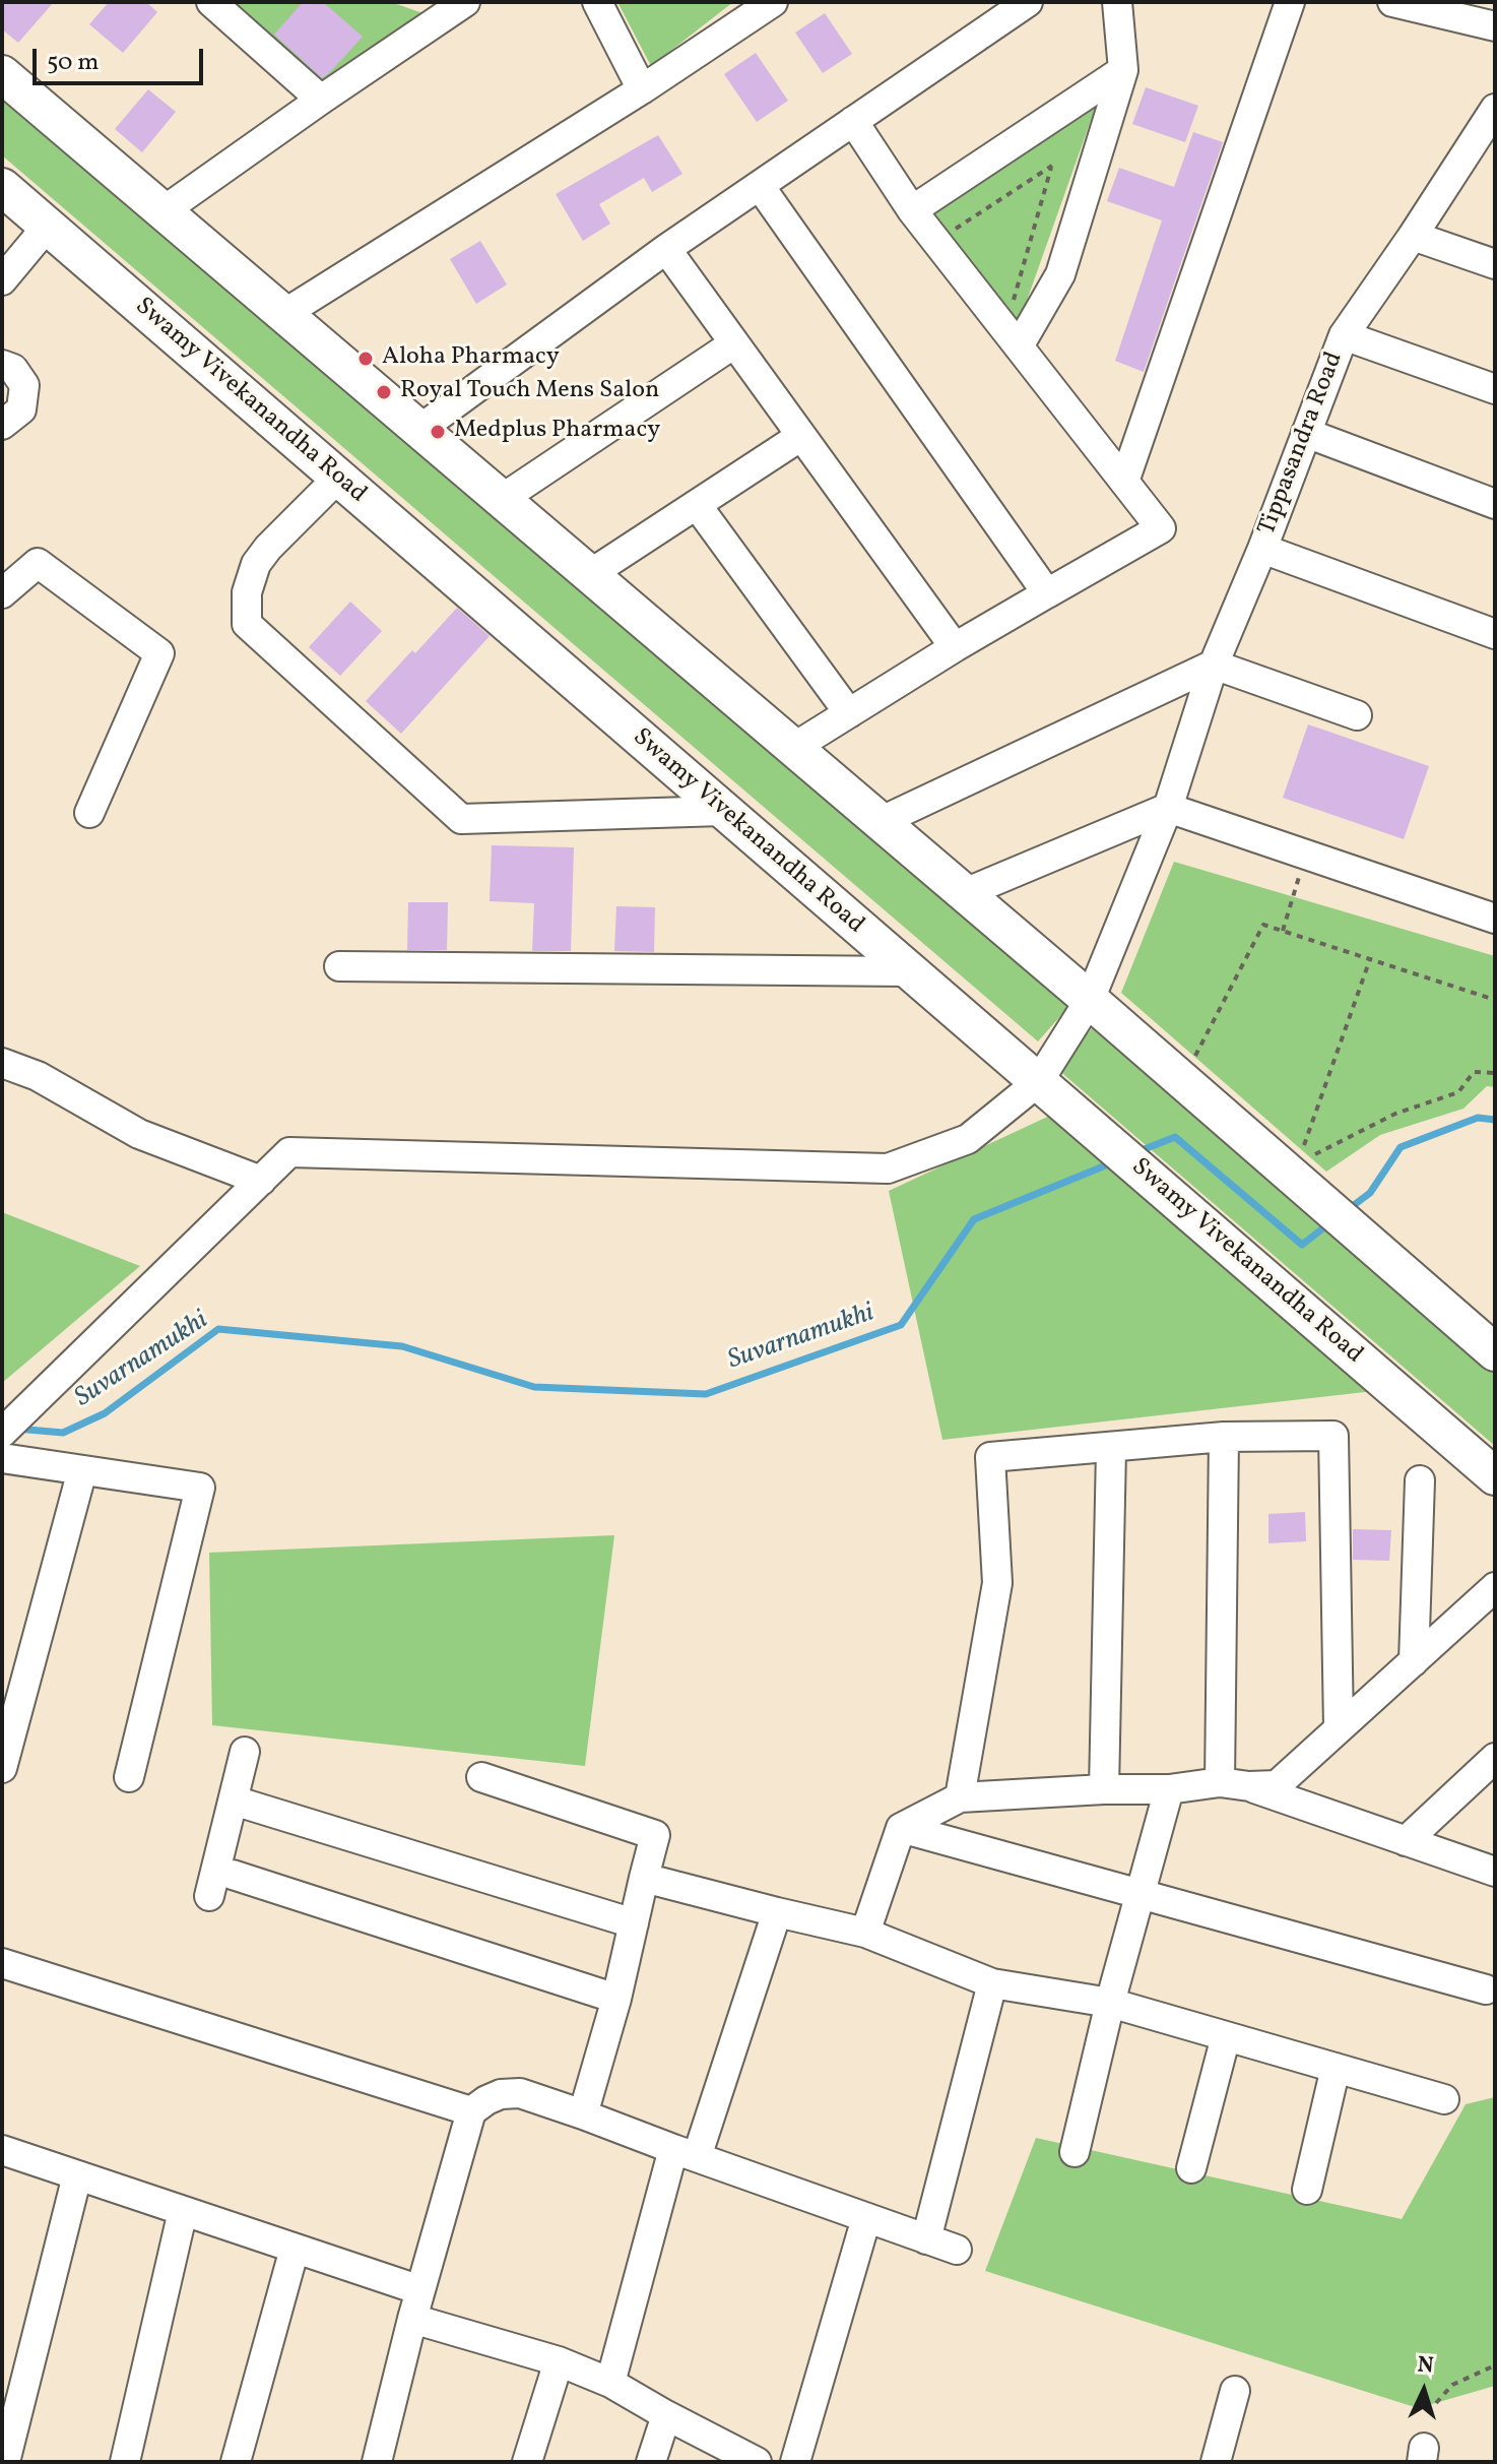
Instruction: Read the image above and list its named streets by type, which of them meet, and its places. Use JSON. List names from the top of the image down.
{
  "streets": {
    "main road": ["Swamy Vivekanandha Road"],
    "street": ["Tippasandra Road"]
  },
  "crossings": [
    ["Swamy Vivekanandha Road", "Tippasandra Road"]
  ],
  "water": ["Suvarnamukhi"],
  "places": ["Aloha Pharmacy", "Royal Touch Mens Salon", "Medplus Pharmacy"],
  "scale_bar": "50 m",
  "north": "top"
}
